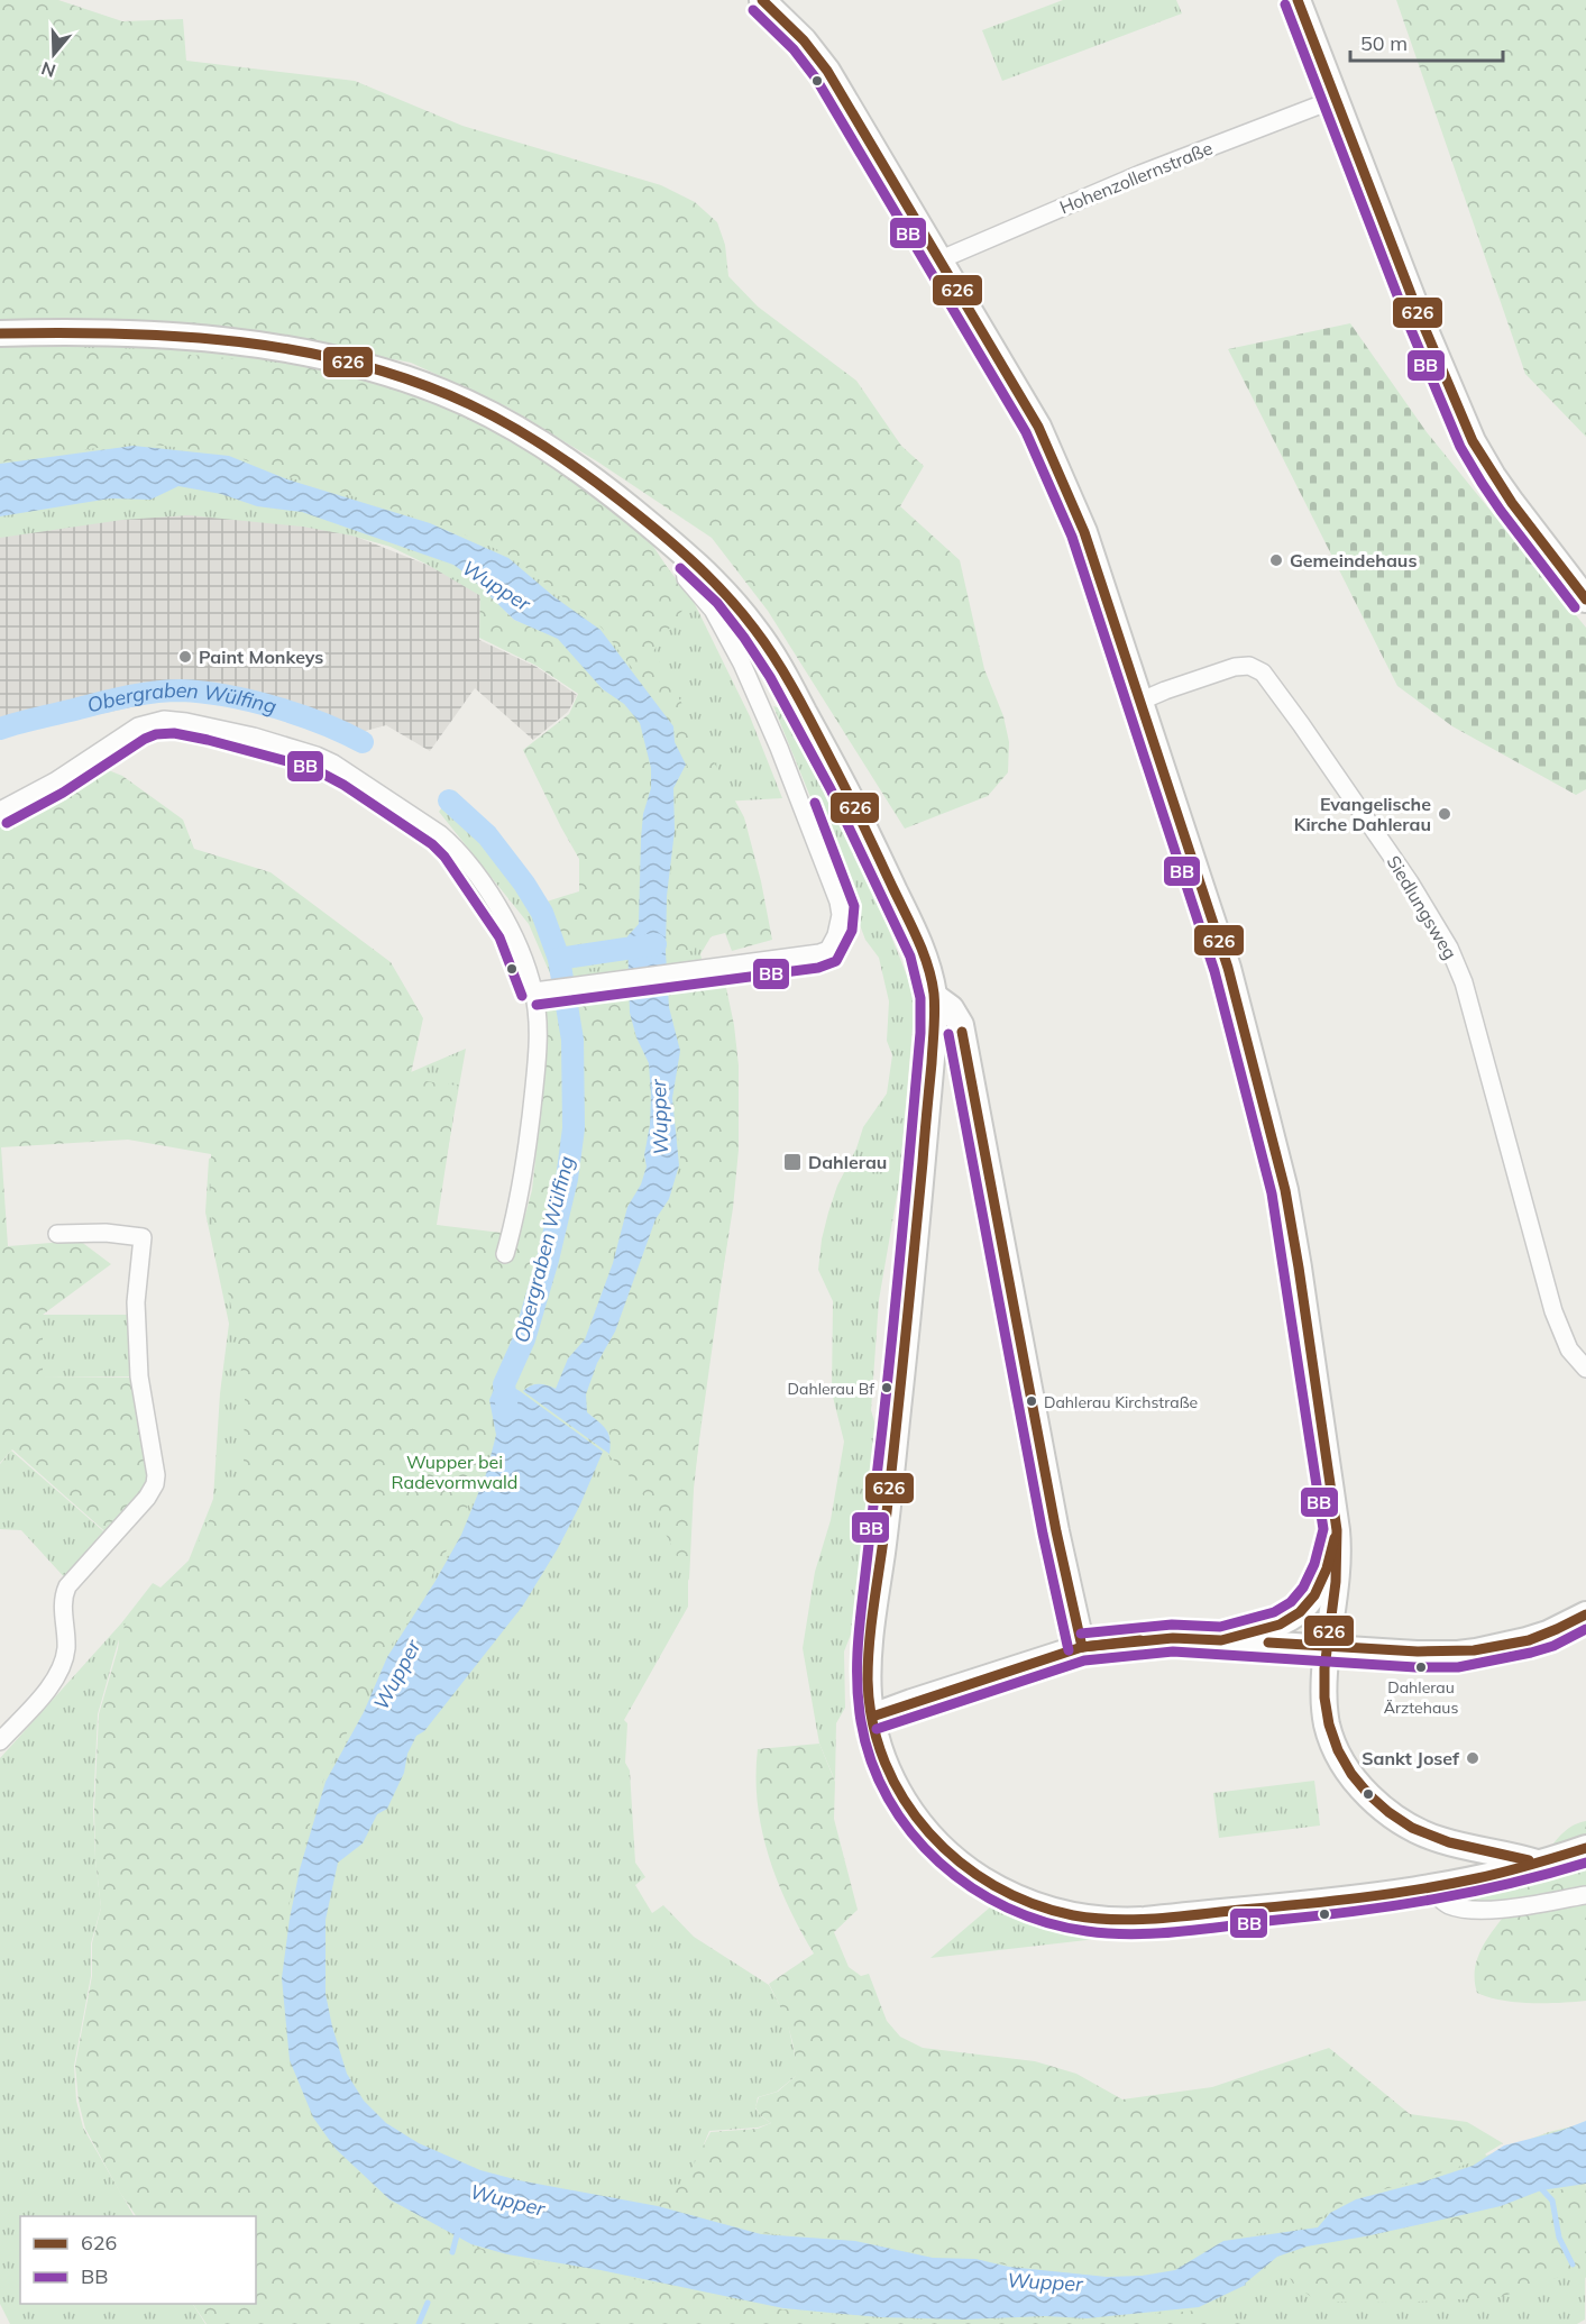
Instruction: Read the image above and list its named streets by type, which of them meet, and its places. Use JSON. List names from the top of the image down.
{
  "streets": {
    "street": ["Hohenzollernstraße", "Siedlungsweg"]
  },
  "water": ["Wupper", "Obergraben Wülfing"],
  "parks": ["Wupper bei Radevormwald"],
  "places": {
    "other": [
      "Gemeindehaus",
      "Paint Monkeys",
      "Evangelische Kirche Dahlerau",
      "Dahlerau Bf",
      "Dahlerau Kirchstraße",
      "Dahlerau Ärztehaus",
      "Sankt Josef"
    ],
    "transit": ["Dahlerau"]
  },
  "lines": ["transit line 626", "transit line BB"],
  "legend": ["626", "BB"],
  "scale_bar": "50 m",
  "north": "bottom"
}
